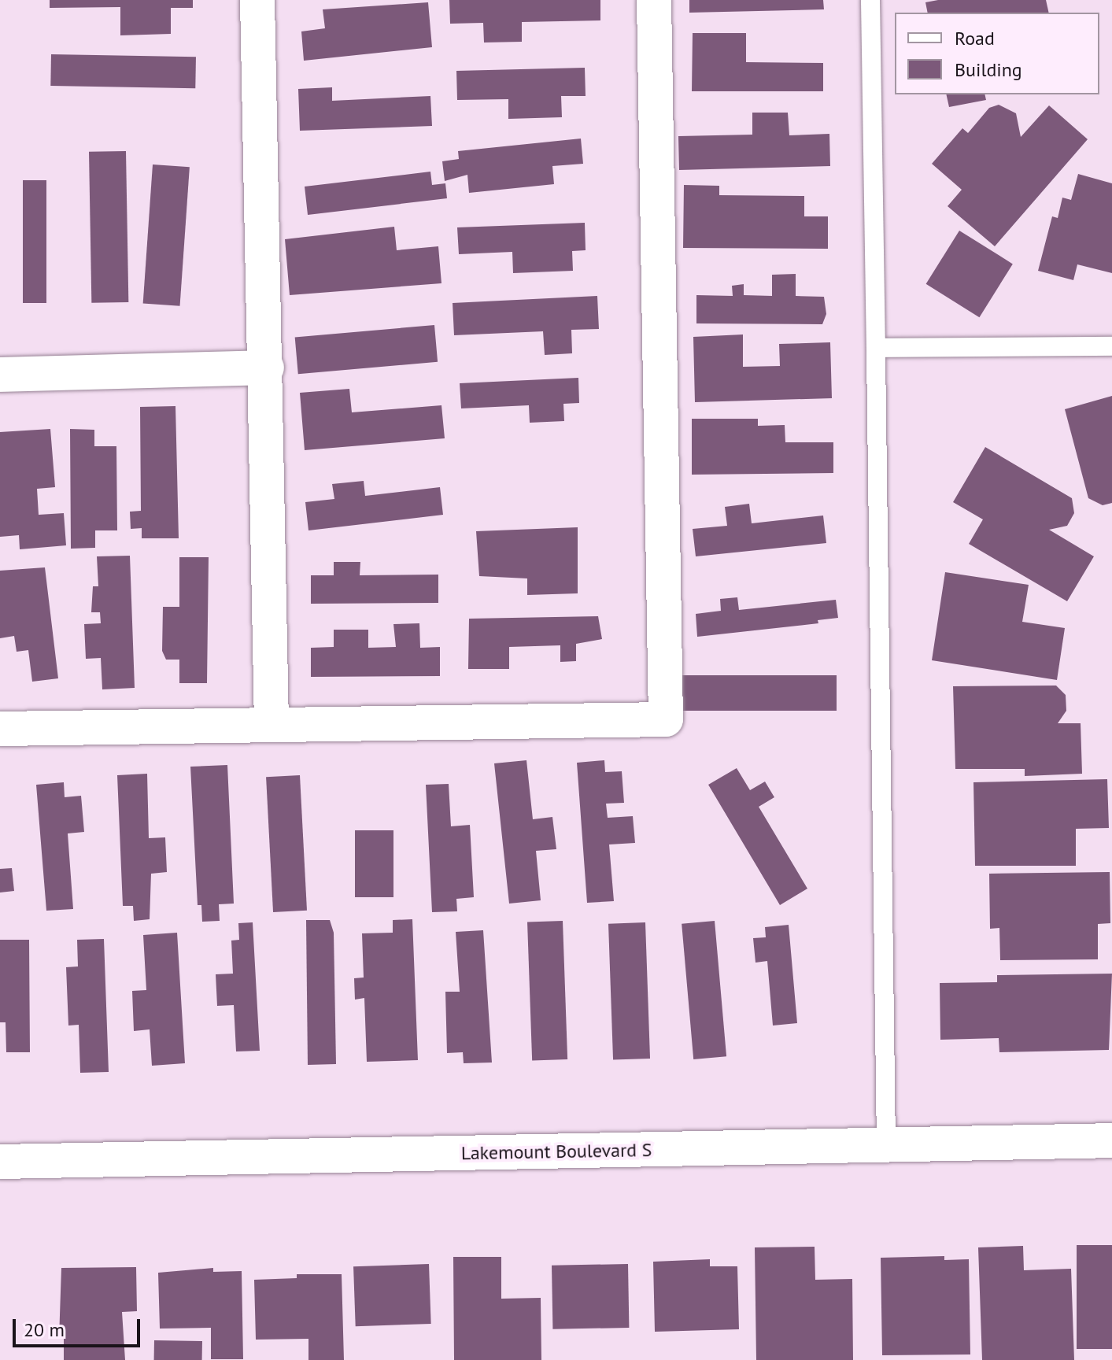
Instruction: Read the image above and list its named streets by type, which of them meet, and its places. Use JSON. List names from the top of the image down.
{
  "streets": {
    "street": ["Lakemount Boulevard S"]
  },
  "legend": ["Road", "Building"],
  "scale_bar": "20 m"
}
